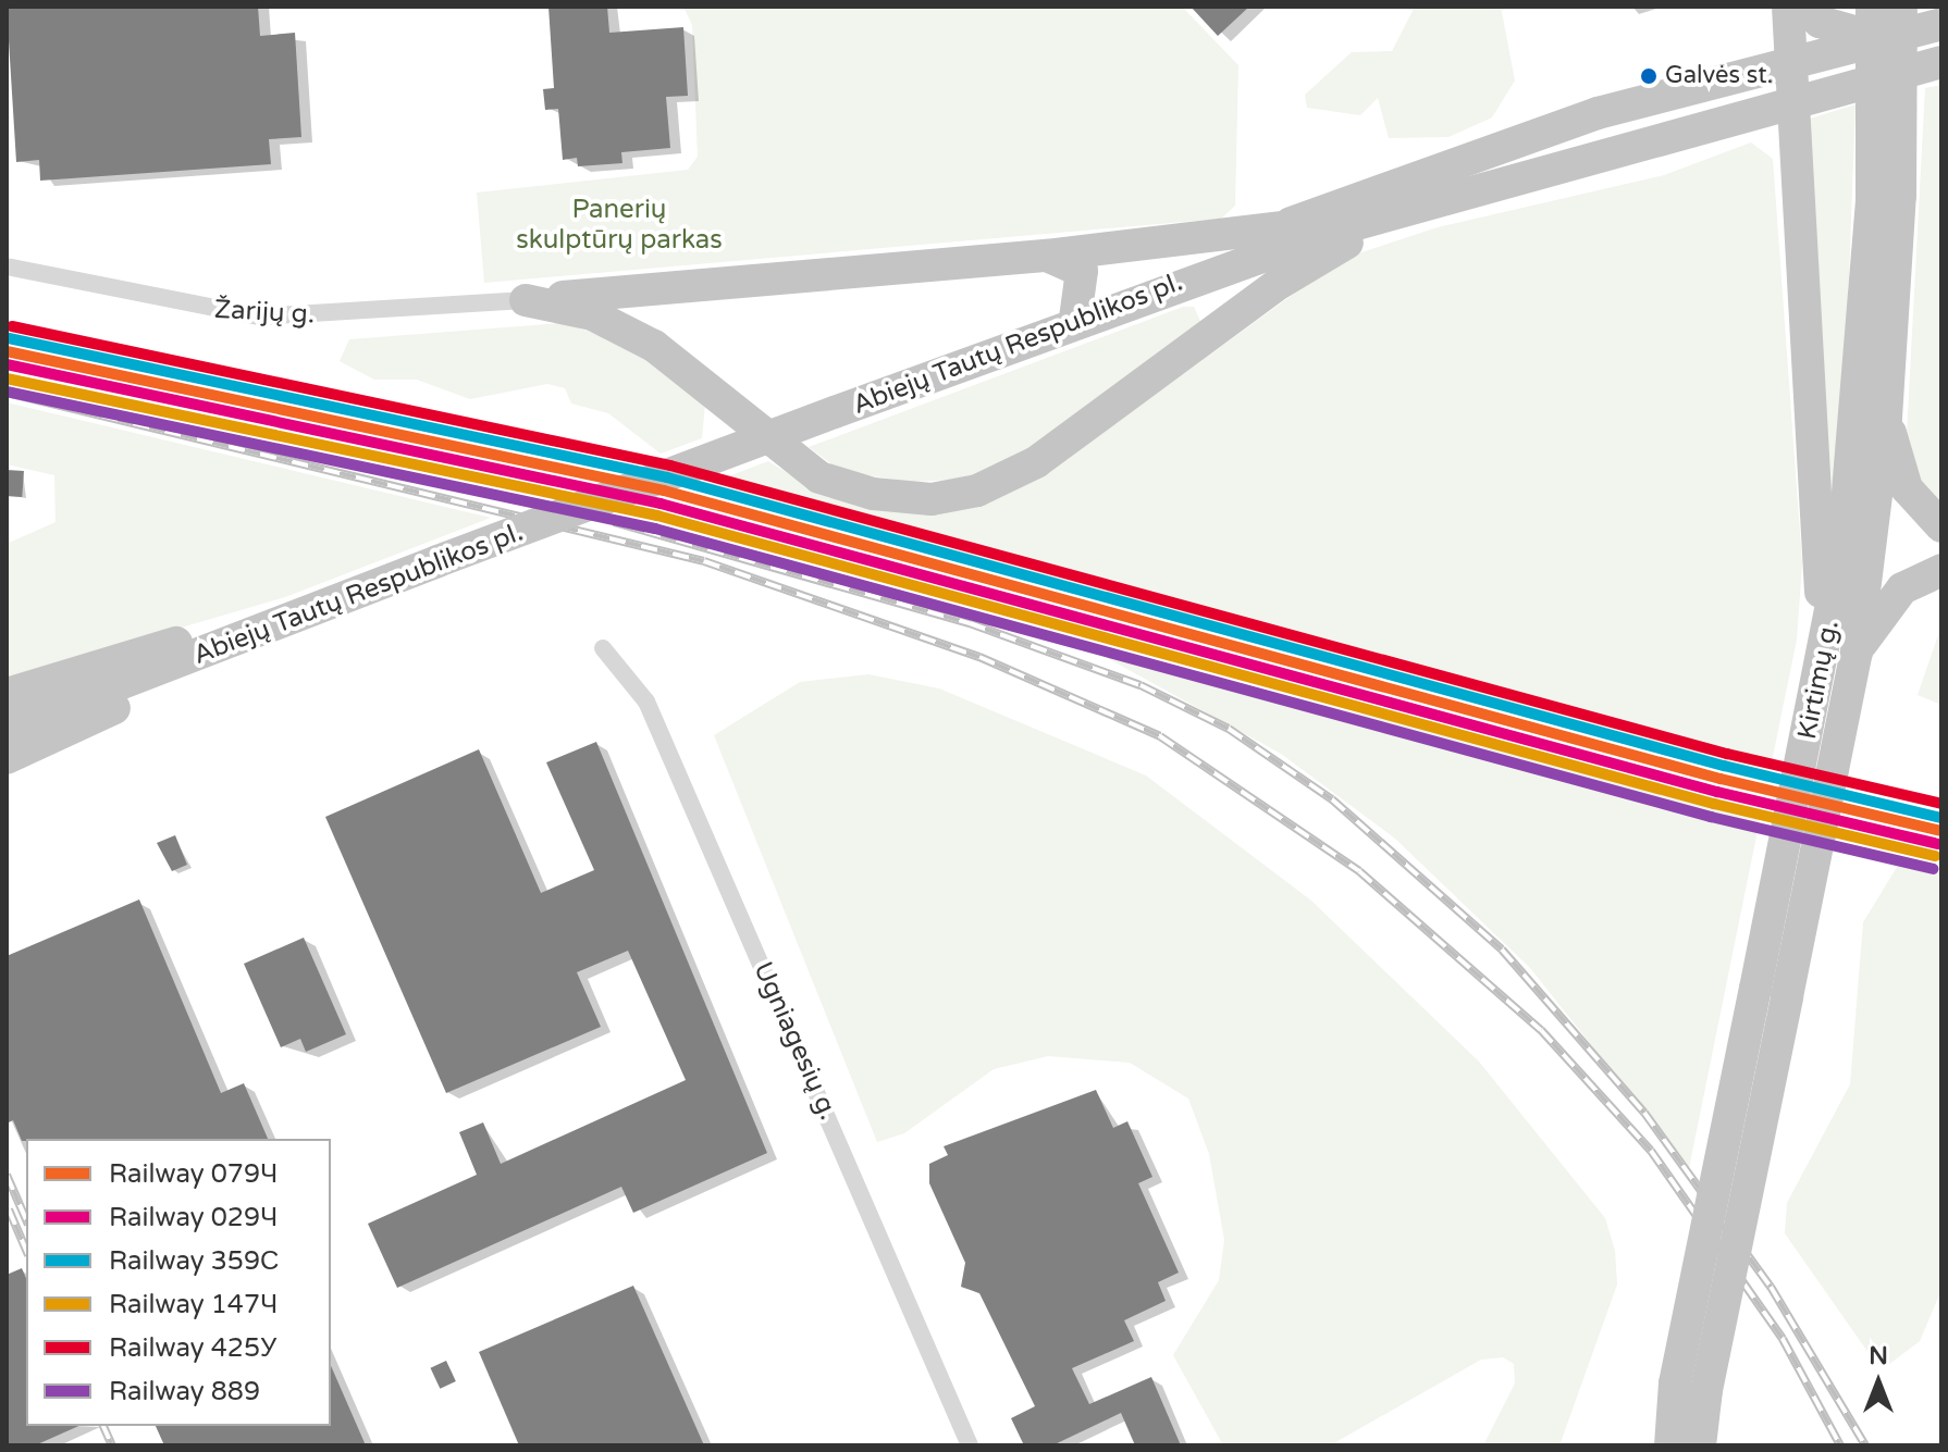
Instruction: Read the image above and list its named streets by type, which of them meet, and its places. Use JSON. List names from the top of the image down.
{
  "streets": {
    "highway": ["Abiejų Tautų Respublikos pl.", "Kirtimų g."],
    "street": ["Žarijų g.", "Ugniagesių g."]
  },
  "parks": ["Panerių skulptūrų parkas"],
  "places": ["Galvės st."],
  "lines": [
    "rail line 425У",
    "rail line 359С",
    "rail line 079Ч",
    "rail line 029Ч",
    "rail line 147Ч",
    "rail line 889"
  ],
  "legend": [
    "Railway 079Ч",
    "Railway 029Ч",
    "Railway 359С",
    "Railway 147Ч",
    "Railway 425У",
    "Railway 889"
  ],
  "north": "top"
}
